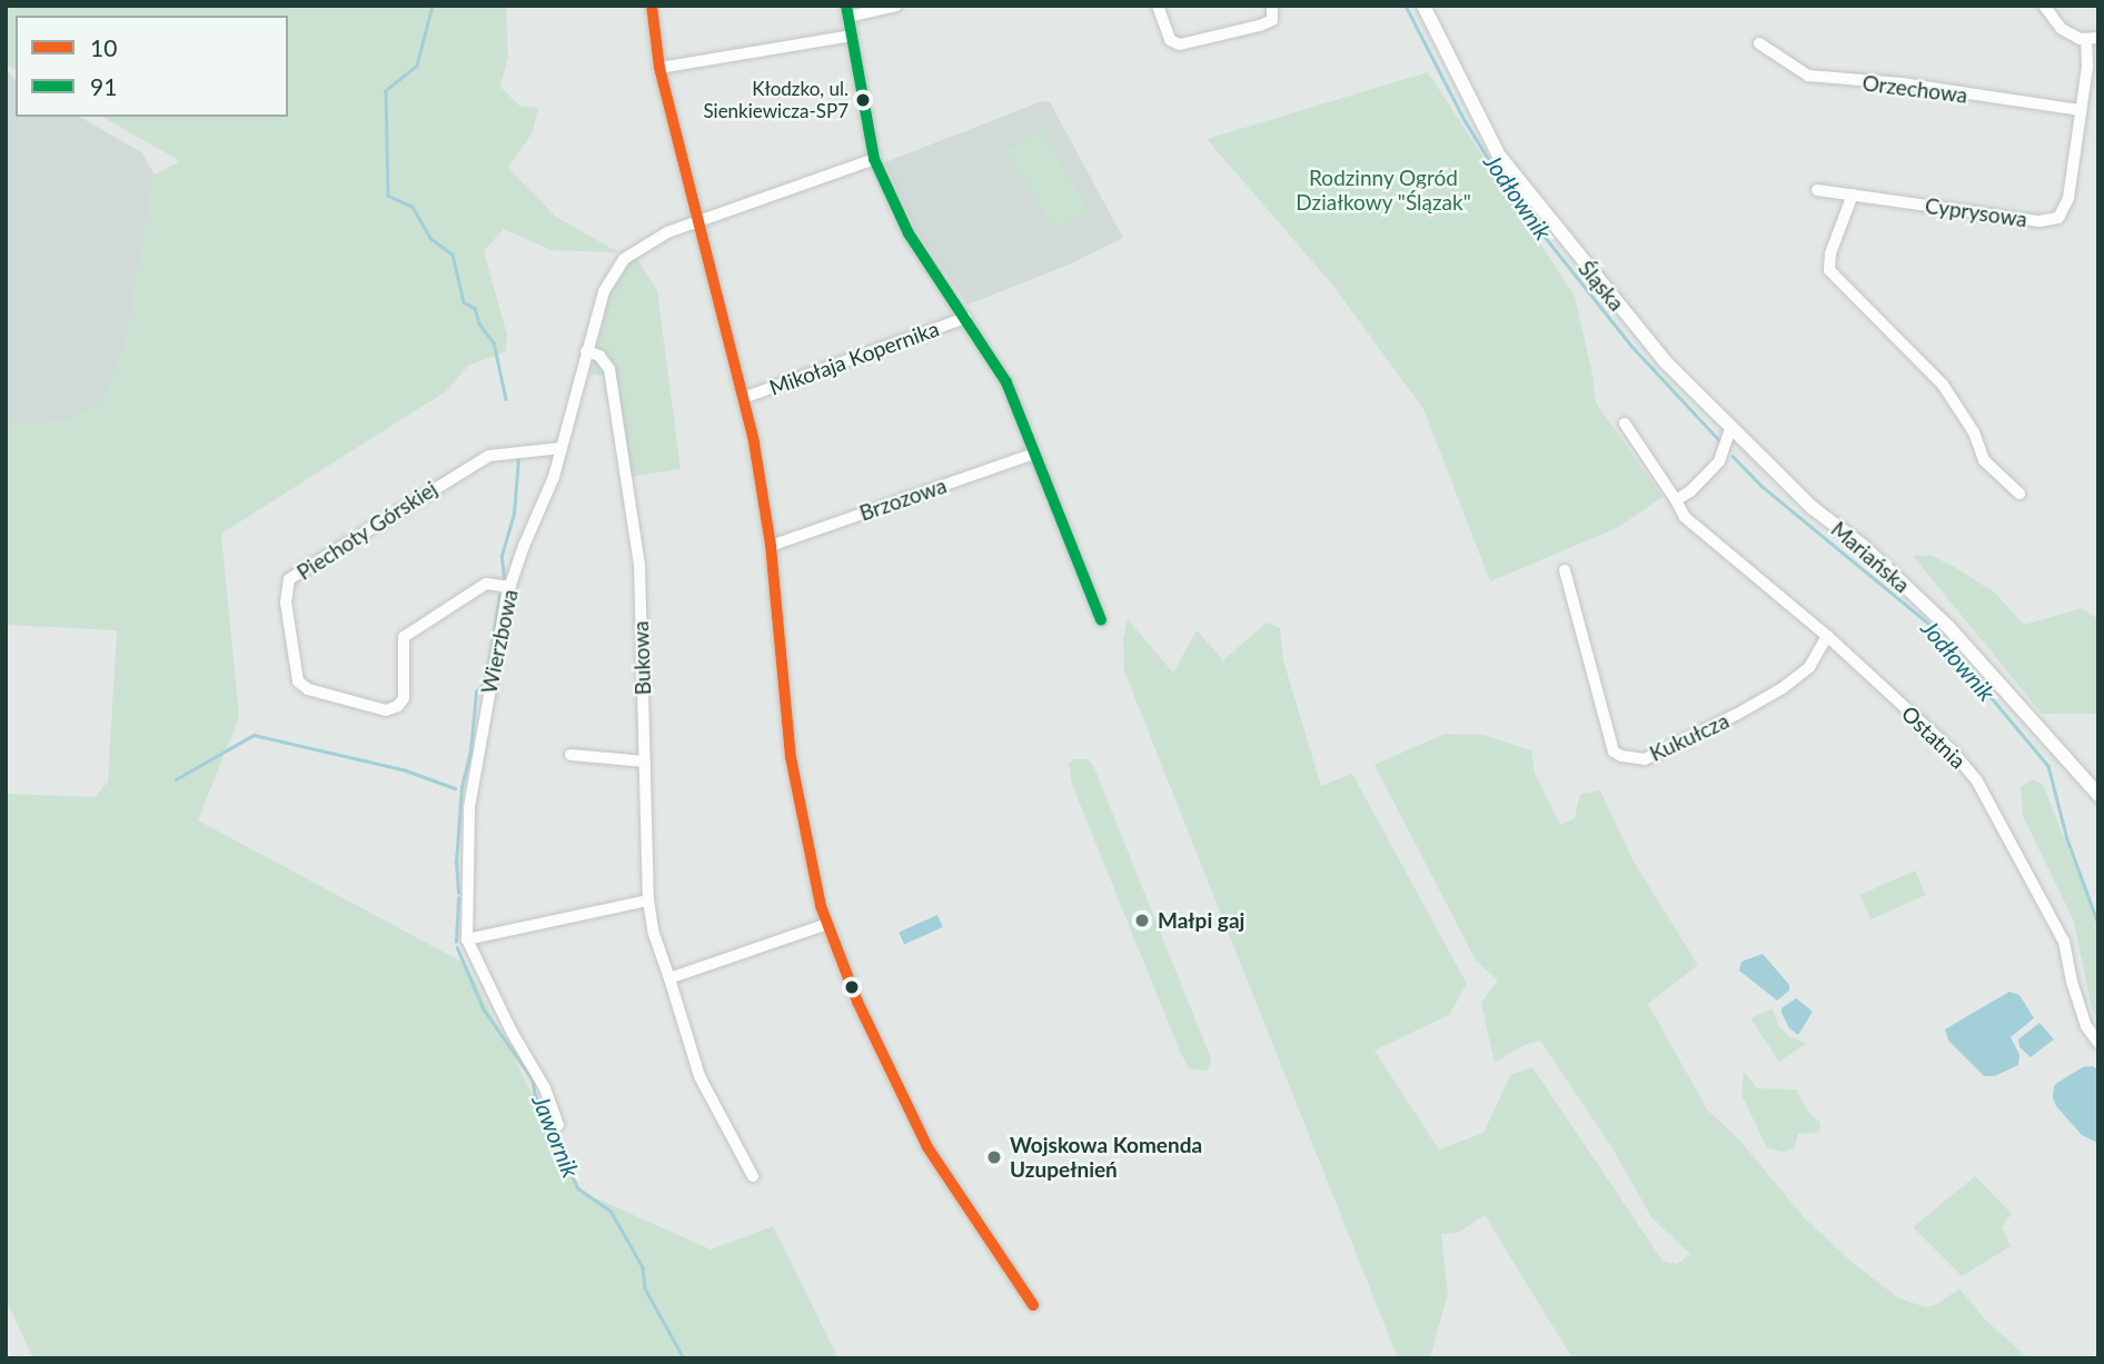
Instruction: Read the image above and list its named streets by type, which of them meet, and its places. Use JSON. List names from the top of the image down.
{
  "streets": {
    "street": [
      "Orzechowa",
      "Cyprysowa",
      "Śląska",
      "Mikołaja Kopernika",
      "Brzozowa",
      "Piechoty Górskiej",
      "Mariańska",
      "Wierzbowa",
      "Bukowa",
      "Kukułcza",
      "Ostatnia"
    ]
  },
  "crossings": [
    ["Orzechowa", "Cyprysowa"],
    ["Śląska", "Mariańska"],
    ["Piechoty Górskiej", "Wierzbowa"],
    ["Wierzbowa", "Bukowa"],
    ["Kukułcza", "Ostatnia"]
  ],
  "water": ["Jodłownik", "Jawornik"],
  "parks": ["Rodzinny Ogród Działkowy \"Ślązak\""],
  "places": ["Kłodzko, ul. Sienkiewicza-SP7", "Małpi gaj", "Wojskowa Komenda Uzupełnień"],
  "lines": ["transit line 10", "transit line 91"],
  "legend": ["10", "91"]
}
